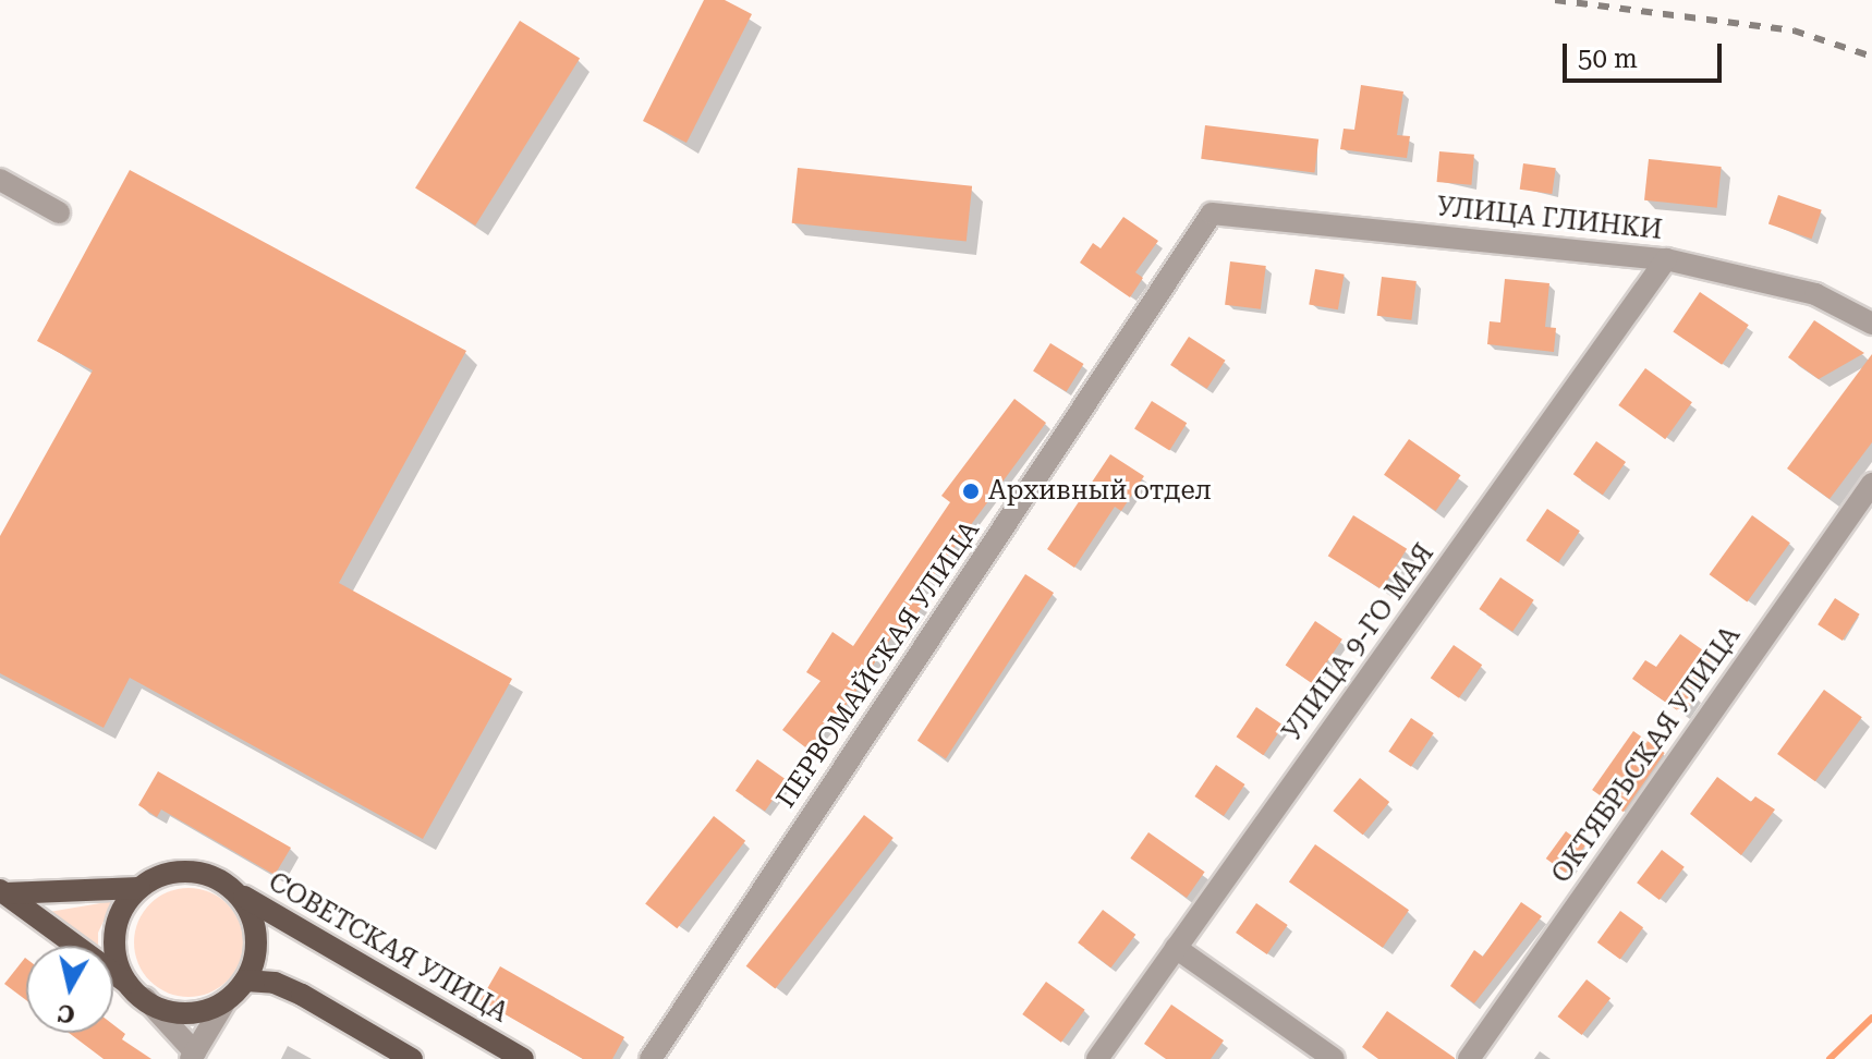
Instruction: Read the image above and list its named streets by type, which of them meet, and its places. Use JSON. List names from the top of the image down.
{
  "streets": {
    "main road": ["СОВЕТСКАЯ УЛИЦА"],
    "street": [
      "УЛИЦА ГЛИНКИ",
      "УЛИЦА 9-ГО МАЯ",
      "ПЕРВОМАЙСКАЯ УЛИЦА",
      "ОКТЯБРЬСКАЯ УЛИЦА"
    ]
  },
  "crossings": [
    ["УЛИЦА ГЛИНКИ", "УЛИЦА 9-ГО МАЯ"],
    ["УЛИЦА ГЛИНКИ", "ПЕРВОМАЙСКАЯ УЛИЦА"]
  ],
  "places": ["Архивный отдел"],
  "scale_bar": "50 m",
  "north": "bottom"
}
